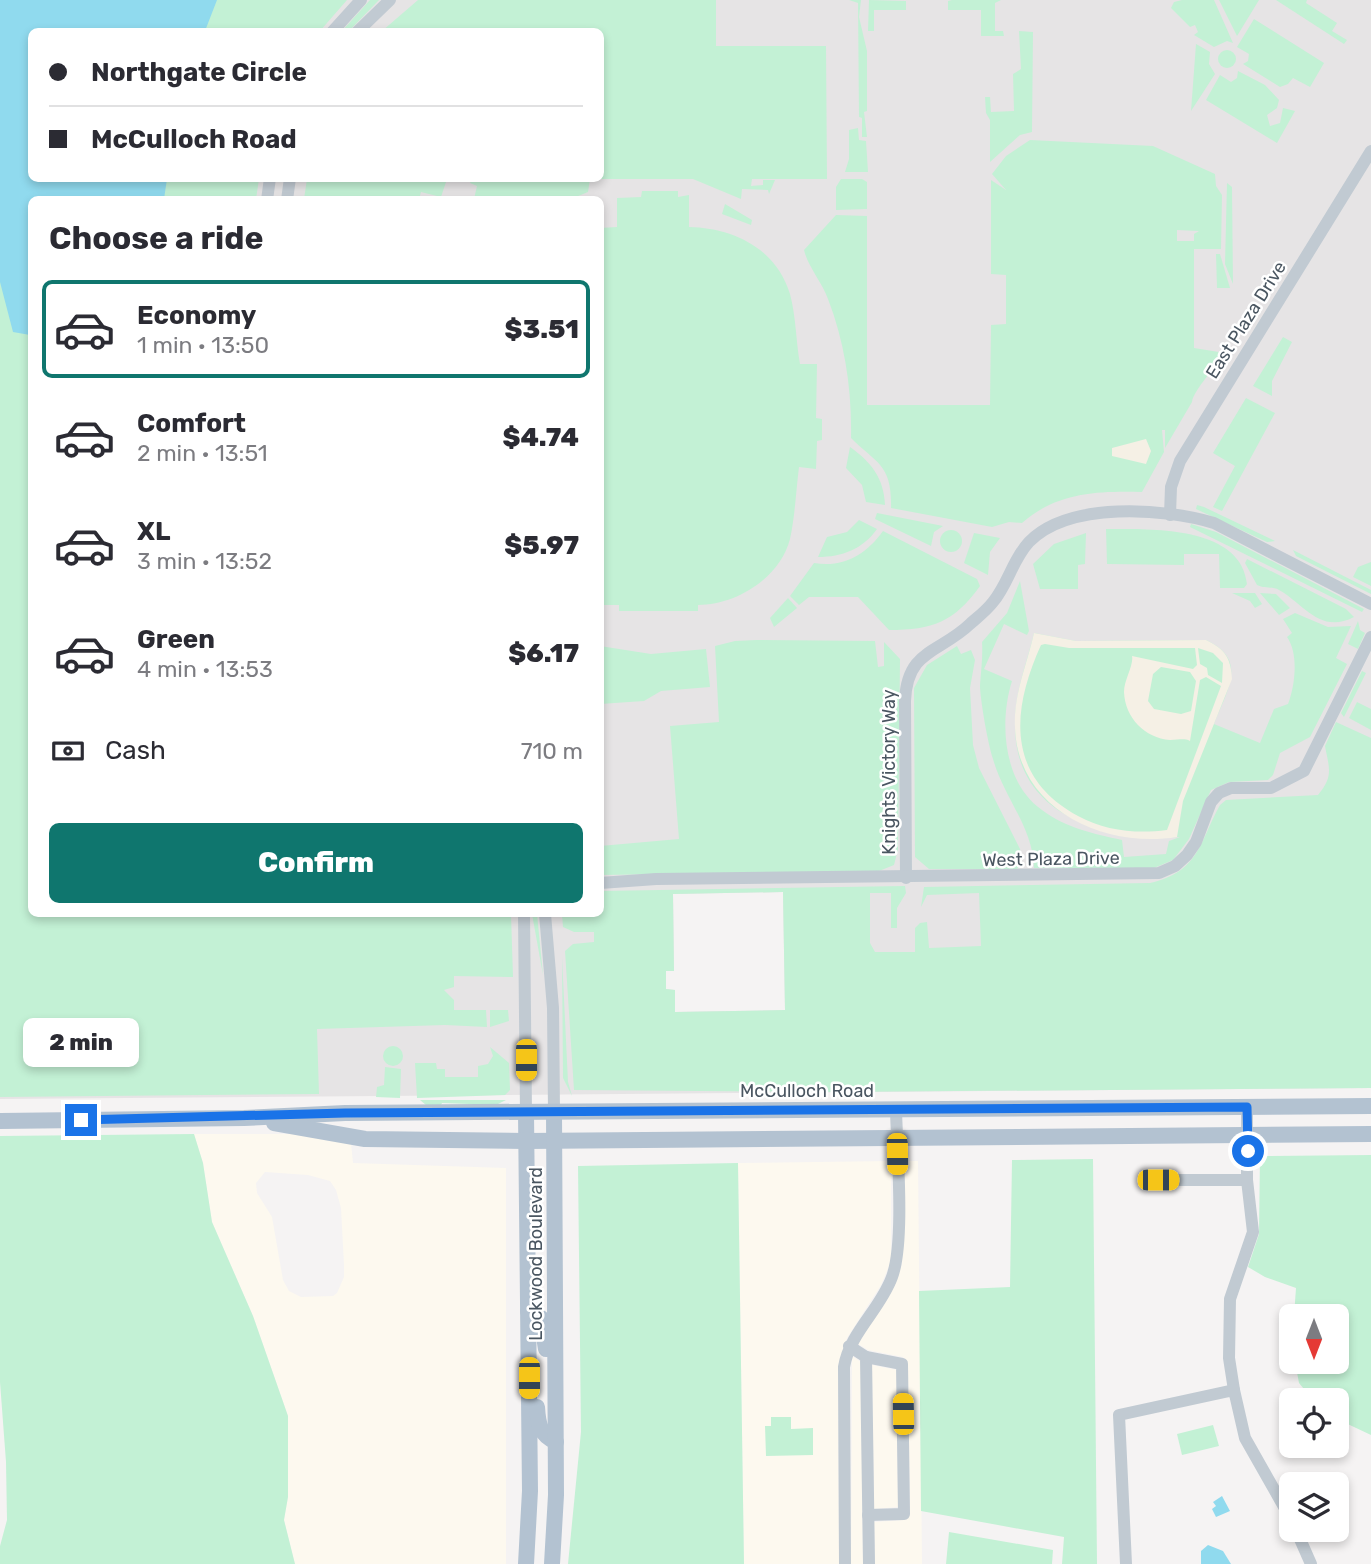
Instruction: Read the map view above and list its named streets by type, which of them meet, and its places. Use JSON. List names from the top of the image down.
{
  "streets": {
    "main road": ["McCulloch Road", "Lockwood Boulevard"],
    "street": ["East Plaza Drive", "Knights Victory Way", "West Plaza Drive"]
  },
  "crossings": [
    ["East Plaza Drive", "Knights Victory Way"],
    ["Knights Victory Way", "West Plaza Drive"],
    ["McCulloch Road", "Lockwood Boulevard"]
  ],
  "north": "bottom",
  "page": {
    "banner": ["Northgate Circle", "McCulloch Road"],
    "heading": "Choose a ride",
    "list": [
      {
        "name": "Economy",
        "note": "1 min · 13:50",
        "value": "$3.51"
      },
      {
        "name": "Comfort",
        "note": "2 min · 13:51",
        "value": "$4.74"
      },
      {
        "name": "XL",
        "note": "3 min · 13:52",
        "value": "$5.97"
      },
      {
        "name": "Green",
        "note": "4 min · 13:53",
        "value": "$6.17"
      }
    ],
    "pay": ["Cash", "710 m"],
    "buttons": "Confirm",
    "bubble": "2 min"
  }
}
